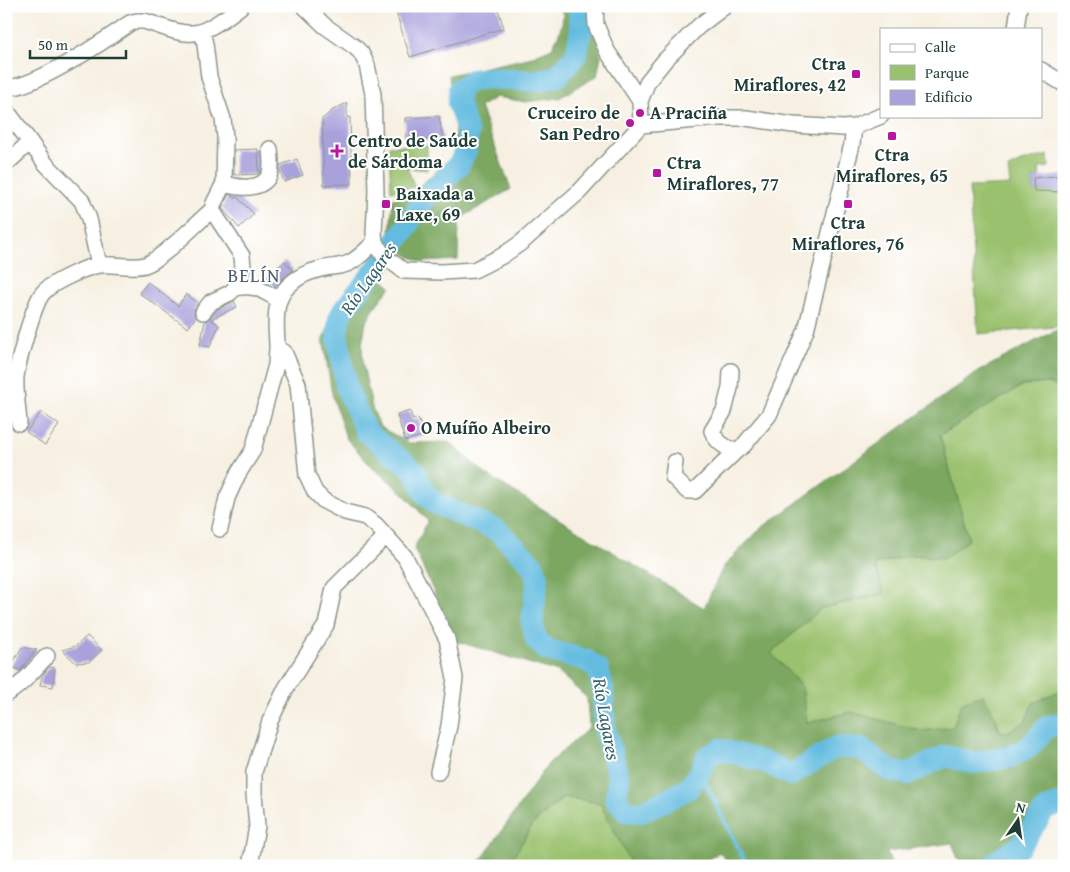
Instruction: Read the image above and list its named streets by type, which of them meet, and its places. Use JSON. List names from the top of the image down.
{
  "districts": ["BELÍN"],
  "water": ["Río Lagares"],
  "places": {
    "transit": [
      "Ctra Miraflores, 42",
      "Ctra Miraflores, 65",
      "Ctra Miraflores, 77",
      "Baixada a Laxe, 69",
      "Ctra Miraflores, 76"
    ],
    "other": ["A Praciña", "Cruceiro de San Pedro", "O Muíño Albeiro"],
    "health": ["Centro de Saúde de Sárdoma"]
  },
  "legend": ["Calle", "Parque", "Edificio"],
  "scale_bar": "50 m",
  "north": "top"
}
